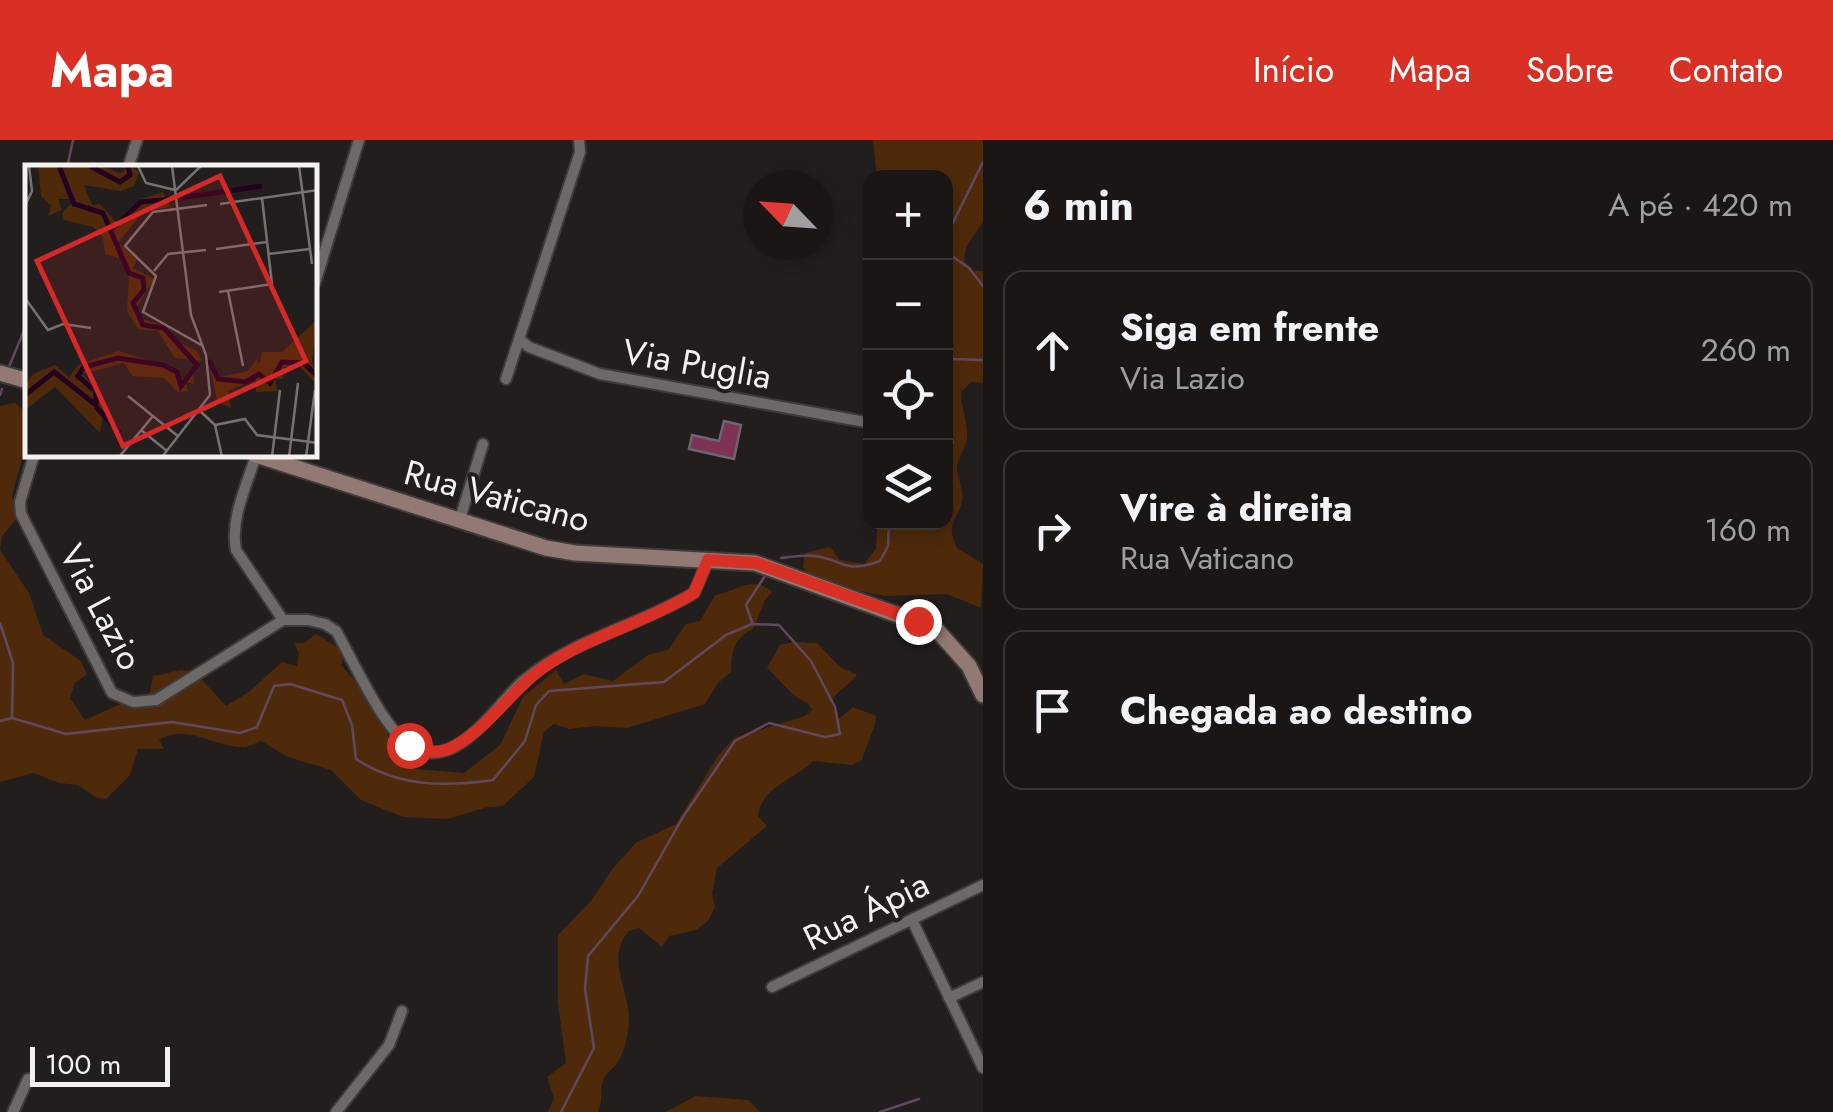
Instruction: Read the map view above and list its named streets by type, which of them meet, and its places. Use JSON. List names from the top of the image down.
{
  "streets": {
    "street": [
      "Via Puglia",
      "Rua Vaticano",
      "Via Lazio",
      "Rua Ápia"
    ]
  },
  "scale_bar": "100 m",
  "north": "top left",
  "page": {
    "header": "Mapa",
    "nav": [
      "Início",
      "Mapa",
      "Sobre",
      "Contato"
    ],
    "heading": ["6 min", "A pé · 420 m"],
    "map_buttons": ["+", "−"],
    "list": [
      ["Siga em frente", "Via Lazio", "260 m"],
      ["Vire à direita", "Rua Vaticano", "160 m"],
      "Chegada ao destino"
    ],
    "scale": "100 m"
  }
}
